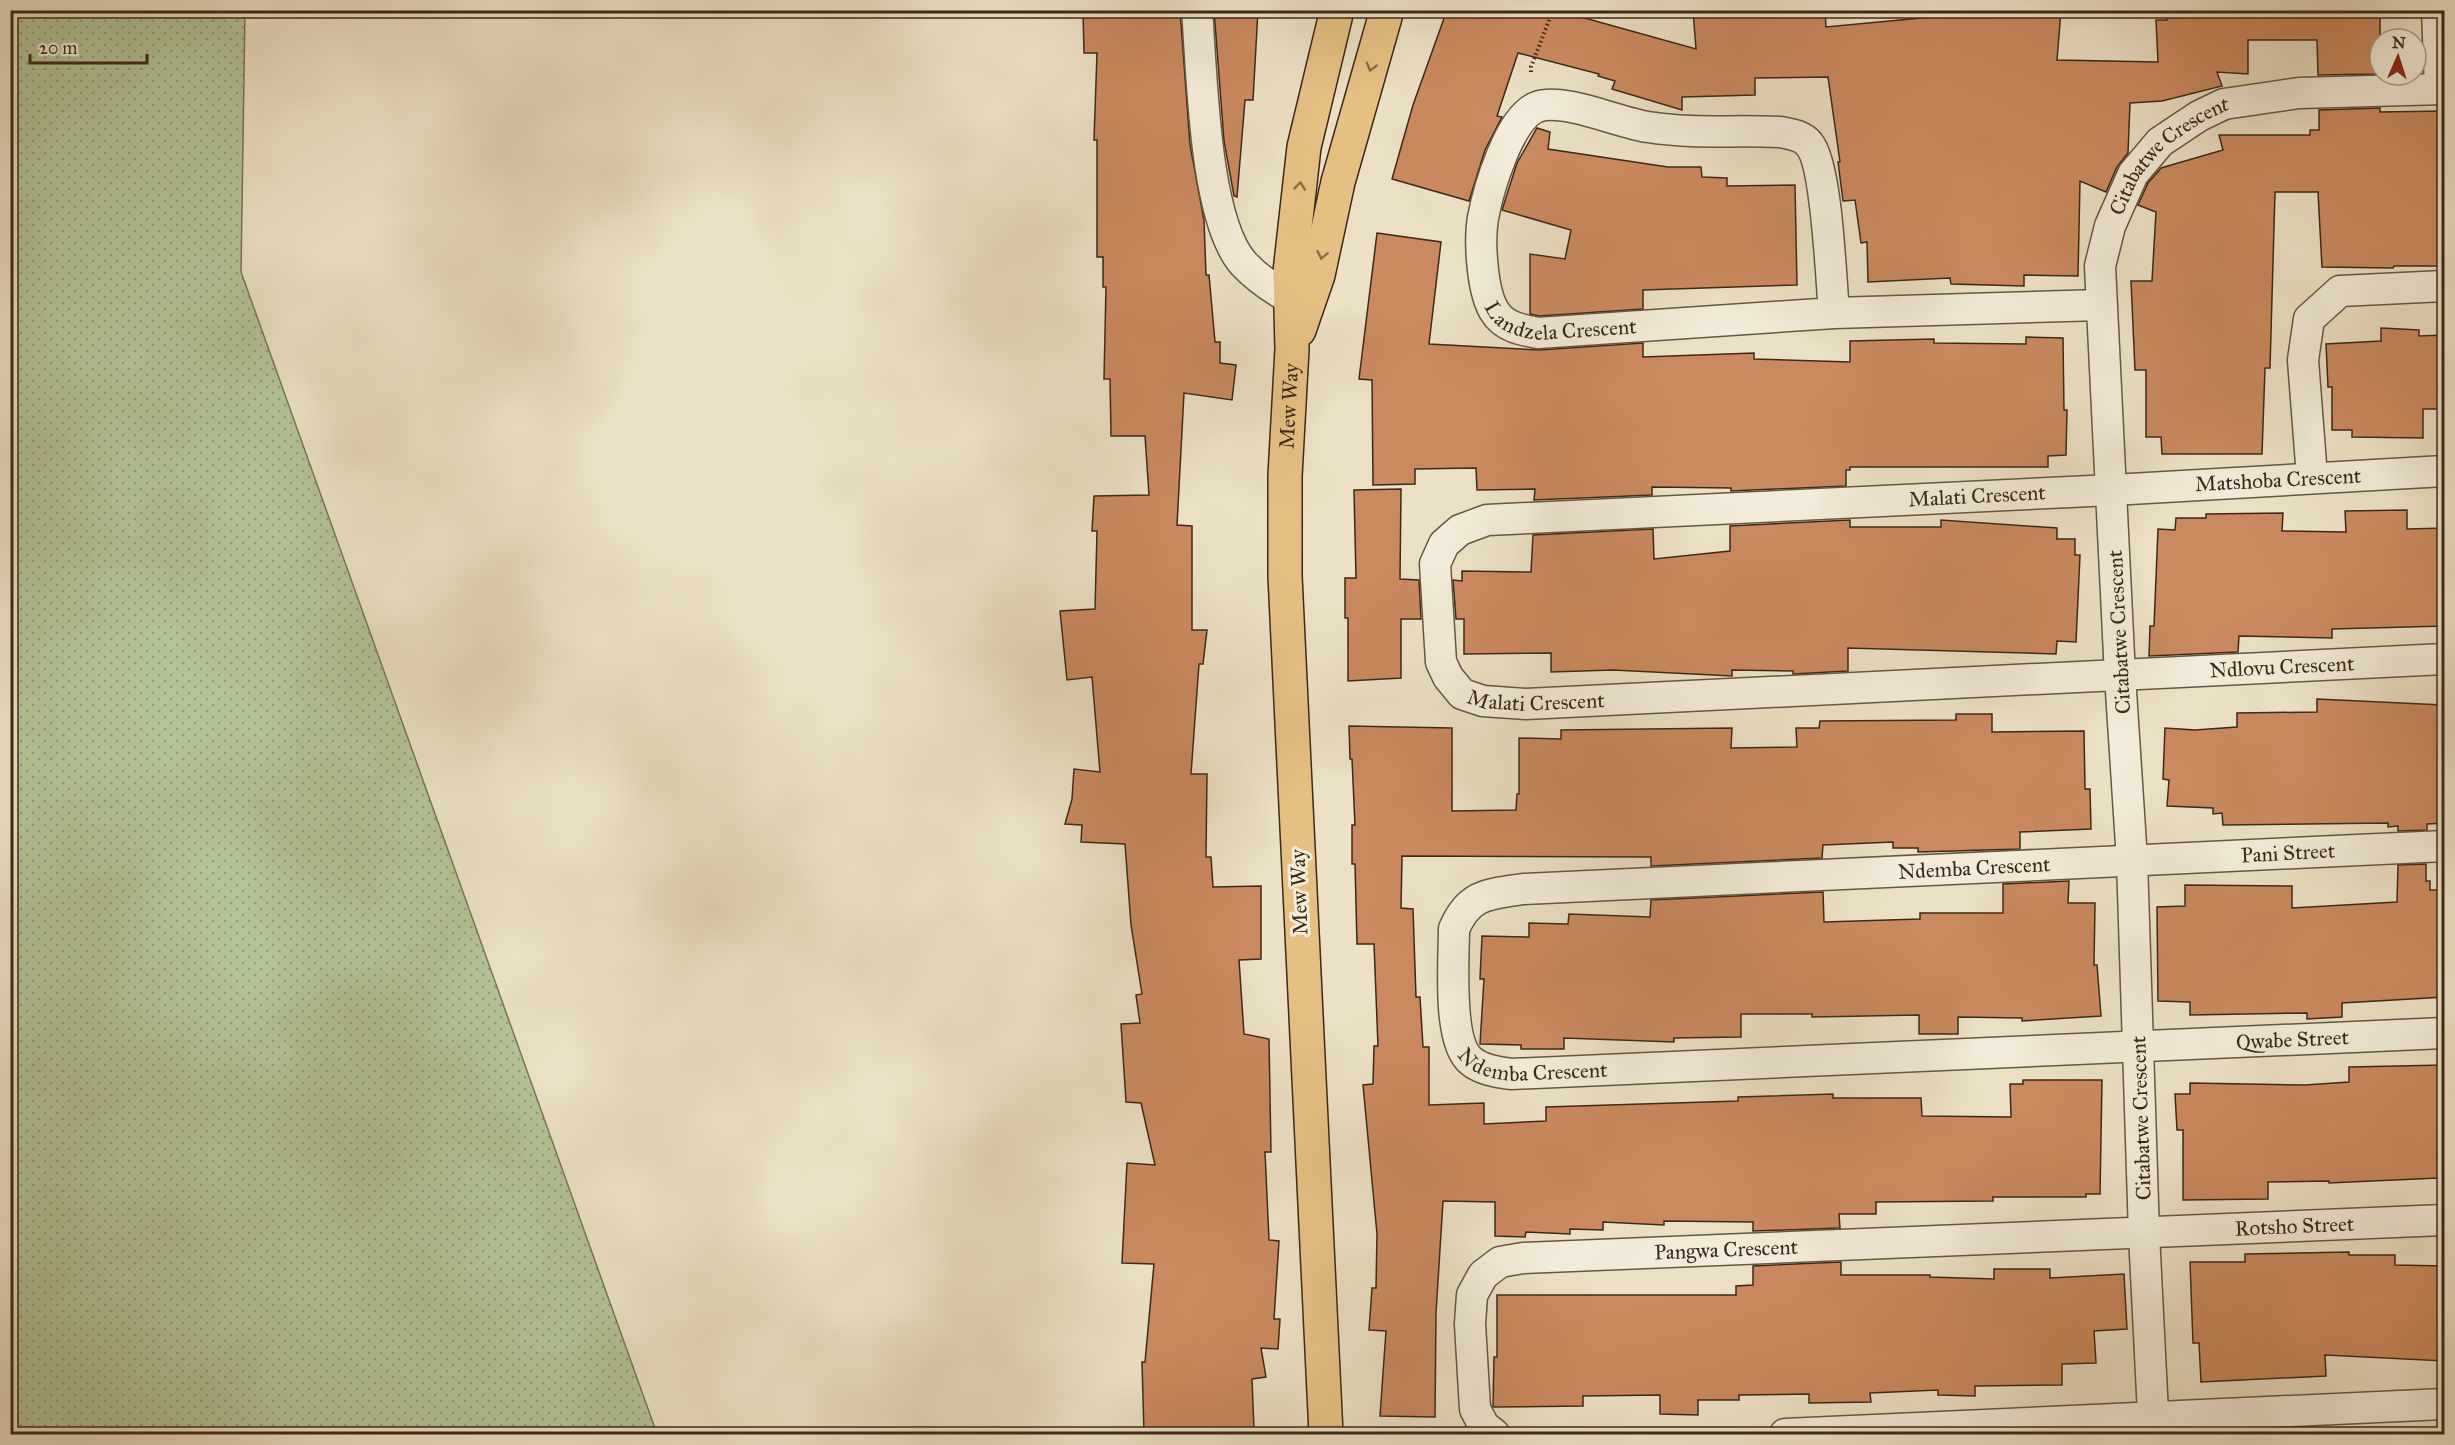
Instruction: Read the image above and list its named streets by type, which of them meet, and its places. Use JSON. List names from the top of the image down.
{
  "streets": {
    "main road": ["Mew Way"],
    "street": [
      "Citabatwe Crescent",
      "Landzela Crescent",
      "Matshoba Crescent",
      "Malati Crescent",
      "Ndlovu Crescent",
      "Pani Street",
      "Ndemba Crescent",
      "Qwabe Street",
      "Rotsho Street",
      "Pangwa Crescent"
    ]
  },
  "crossings": [
    ["Citabatwe Crescent", "Landzela Crescent"],
    ["Citabatwe Crescent", "Matshoba Crescent"],
    ["Citabatwe Crescent", "Malati Crescent"],
    ["Citabatwe Crescent", "Ndlovu Crescent"],
    ["Citabatwe Crescent", "Pani Street"],
    ["Citabatwe Crescent", "Ndemba Crescent"],
    ["Citabatwe Crescent", "Qwabe Street"],
    ["Citabatwe Crescent", "Rotsho Street"],
    ["Citabatwe Crescent", "Pangwa Crescent"],
    ["Matshoba Crescent", "Malati Crescent"],
    ["Malati Crescent", "Ndlovu Crescent"],
    ["Pani Street", "Ndemba Crescent"],
    ["Ndemba Crescent", "Qwabe Street"],
    ["Rotsho Street", "Pangwa Crescent"]
  ],
  "scale_bar": "20 m",
  "north": "top"
}
